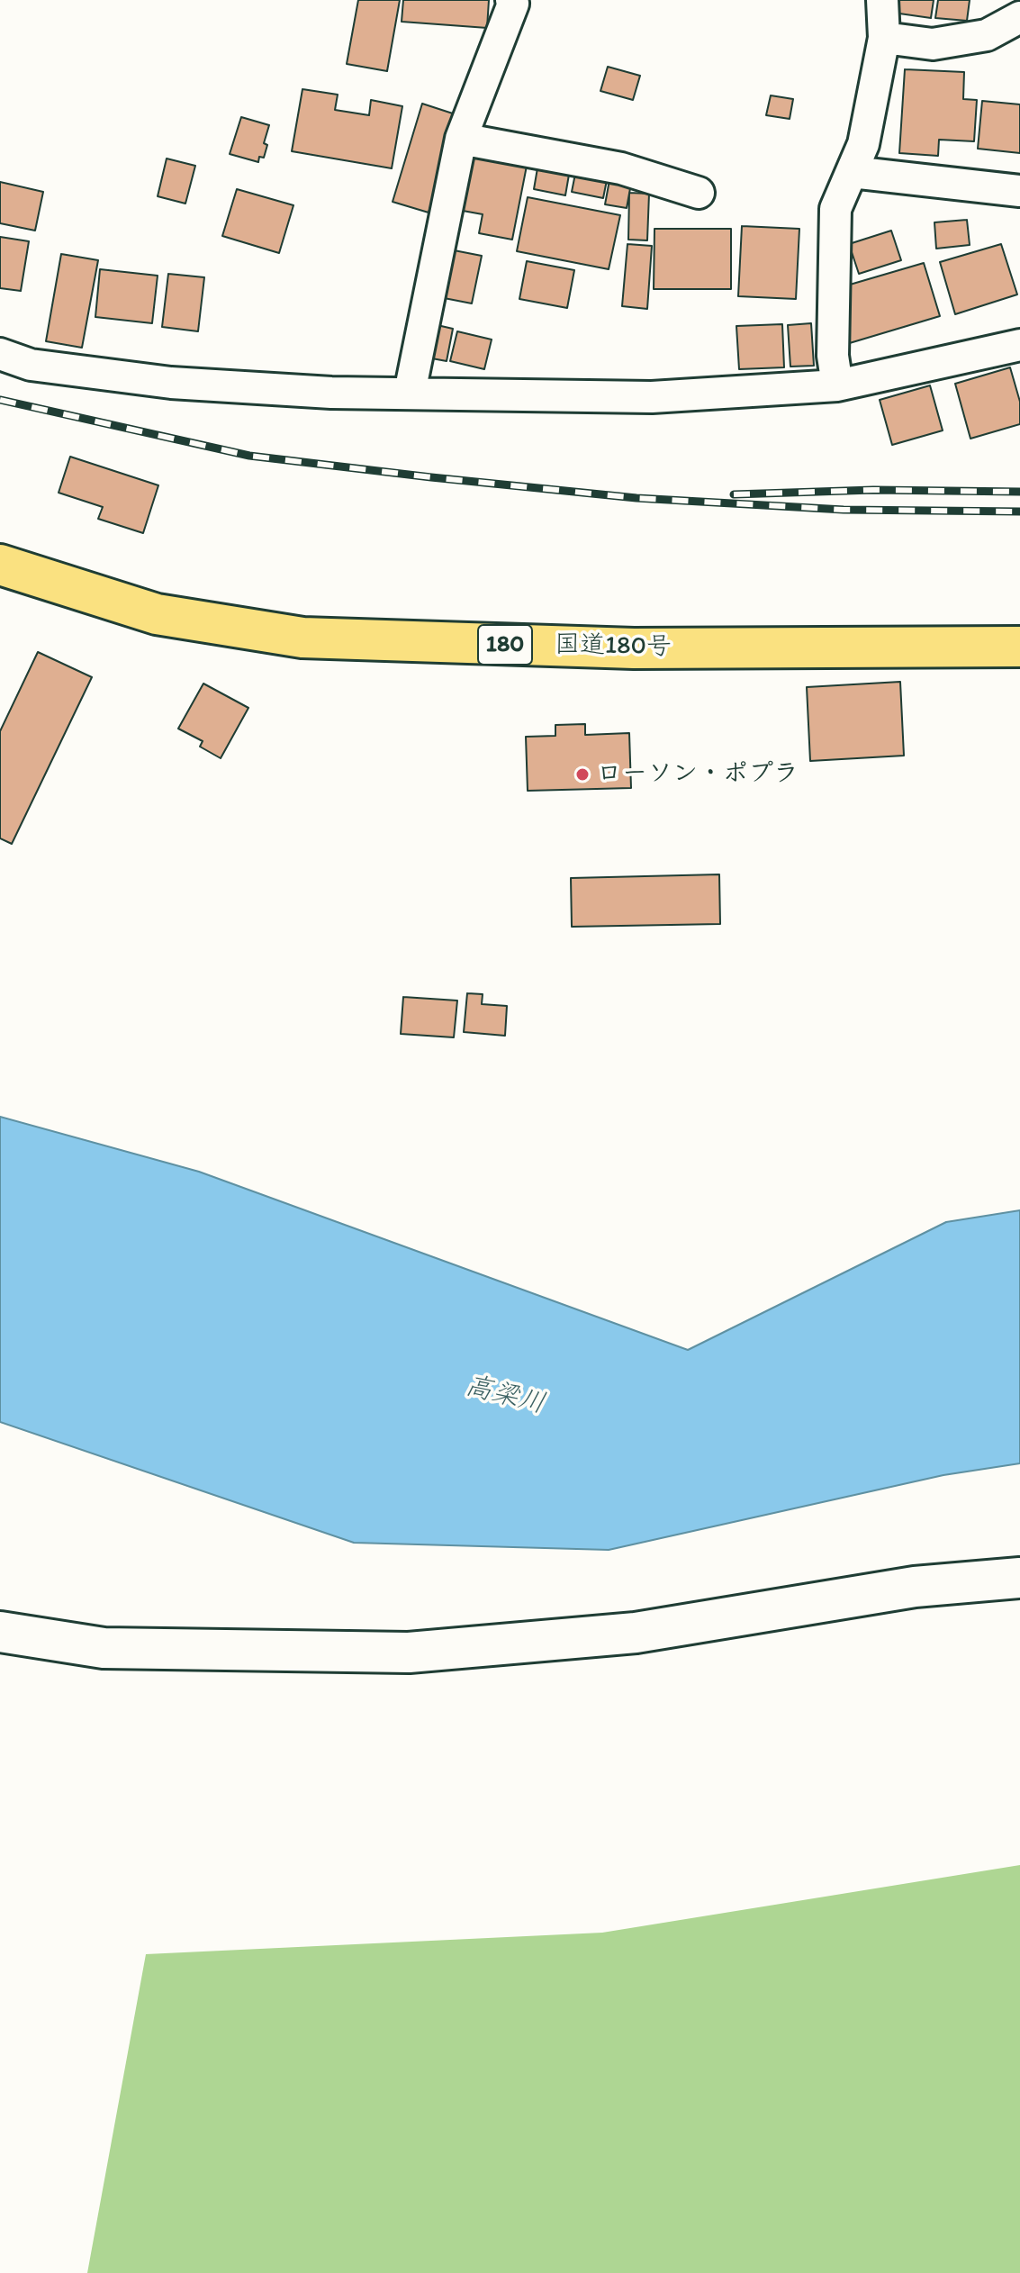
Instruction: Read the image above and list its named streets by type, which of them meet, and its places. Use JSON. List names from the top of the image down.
{
  "streets": {
    "highway": ["180", "国道180号"]
  },
  "water": ["高梁川"],
  "places": ["ローソン・ポプラ"]
}
